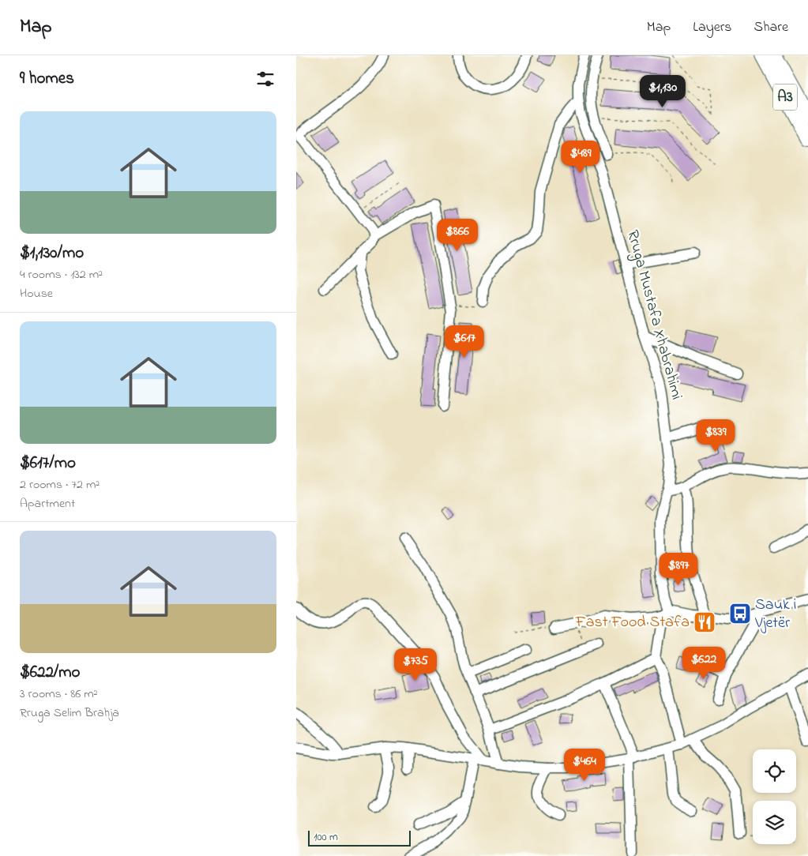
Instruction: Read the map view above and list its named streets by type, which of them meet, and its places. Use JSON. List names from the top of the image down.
{
  "streets": {
    "highway": ["A3"],
    "street": ["Rruga Mustafa Xhabrahimi"]
  },
  "places": {
    "bus stop": ["Sauk i Vjetër"],
    "restaurant": ["Fast Food Stafa"]
  },
  "scale_bar": "100 m",
  "page": {
    "header": "Map",
    "nav": ["Map", "Layers", "Share"],
    "heading": "9 homes",
    "price": [
      "$1,130",
      "$489",
      "$866",
      "$617",
      "$839",
      "$897",
      "$622",
      "$735",
      "$464"
    ],
    "list": [
      {
        "name": "$1,130/mo",
        "note": "4 rooms · 132 m² · House"
      },
      {
        "name": "$617/mo",
        "note": "2 rooms · 72 m² · Apartment"
      },
      {
        "name": "$622/mo",
        "note": "3 rooms · 86 m² · Rruga Selim Brahja"
      }
    ],
    "scale": "100 m"
  }
}
